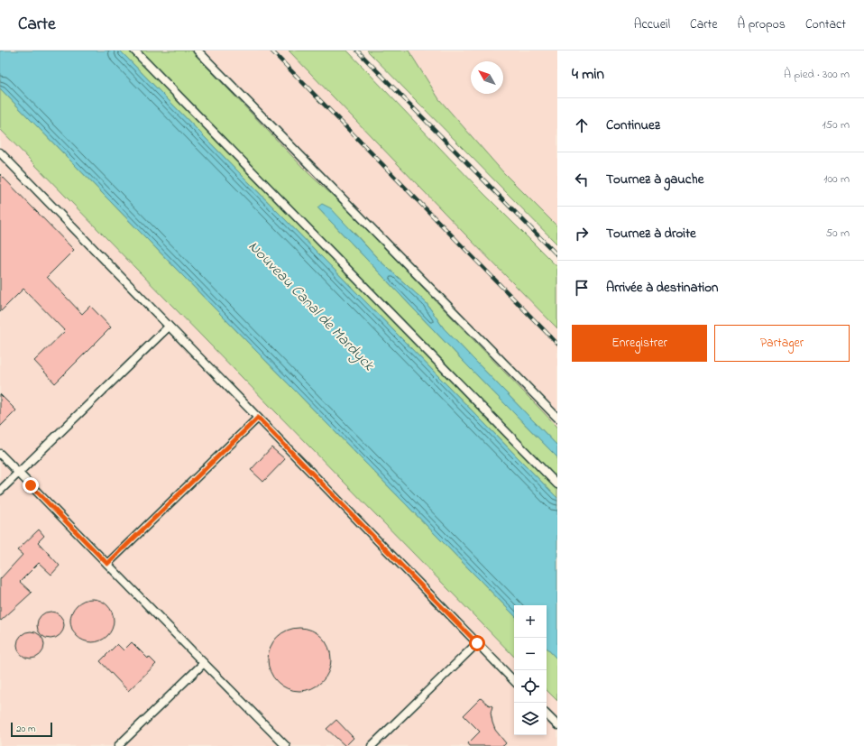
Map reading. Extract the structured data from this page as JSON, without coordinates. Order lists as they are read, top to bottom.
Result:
{
  "water": ["Nouveau Canal de Mardyck"],
  "scale_bar": "20 m",
  "north": "top left",
  "page": {
    "header": "Carte",
    "nav": [
      "Accueil",
      "Carte",
      "À propos",
      "Contact"
    ],
    "heading": ["4 min", "À pied · 300 m"],
    "list": [
      ["Continuez", "150 m"],
      ["Tournez à gauche", "100 m"],
      ["Tournez à droite", "50 m"],
      "Arrivée à destination"
    ],
    "buttons": ["Enregistrer", "Partager"],
    "map_buttons": ["+", "−"],
    "scale": "20 m"
  }
}
